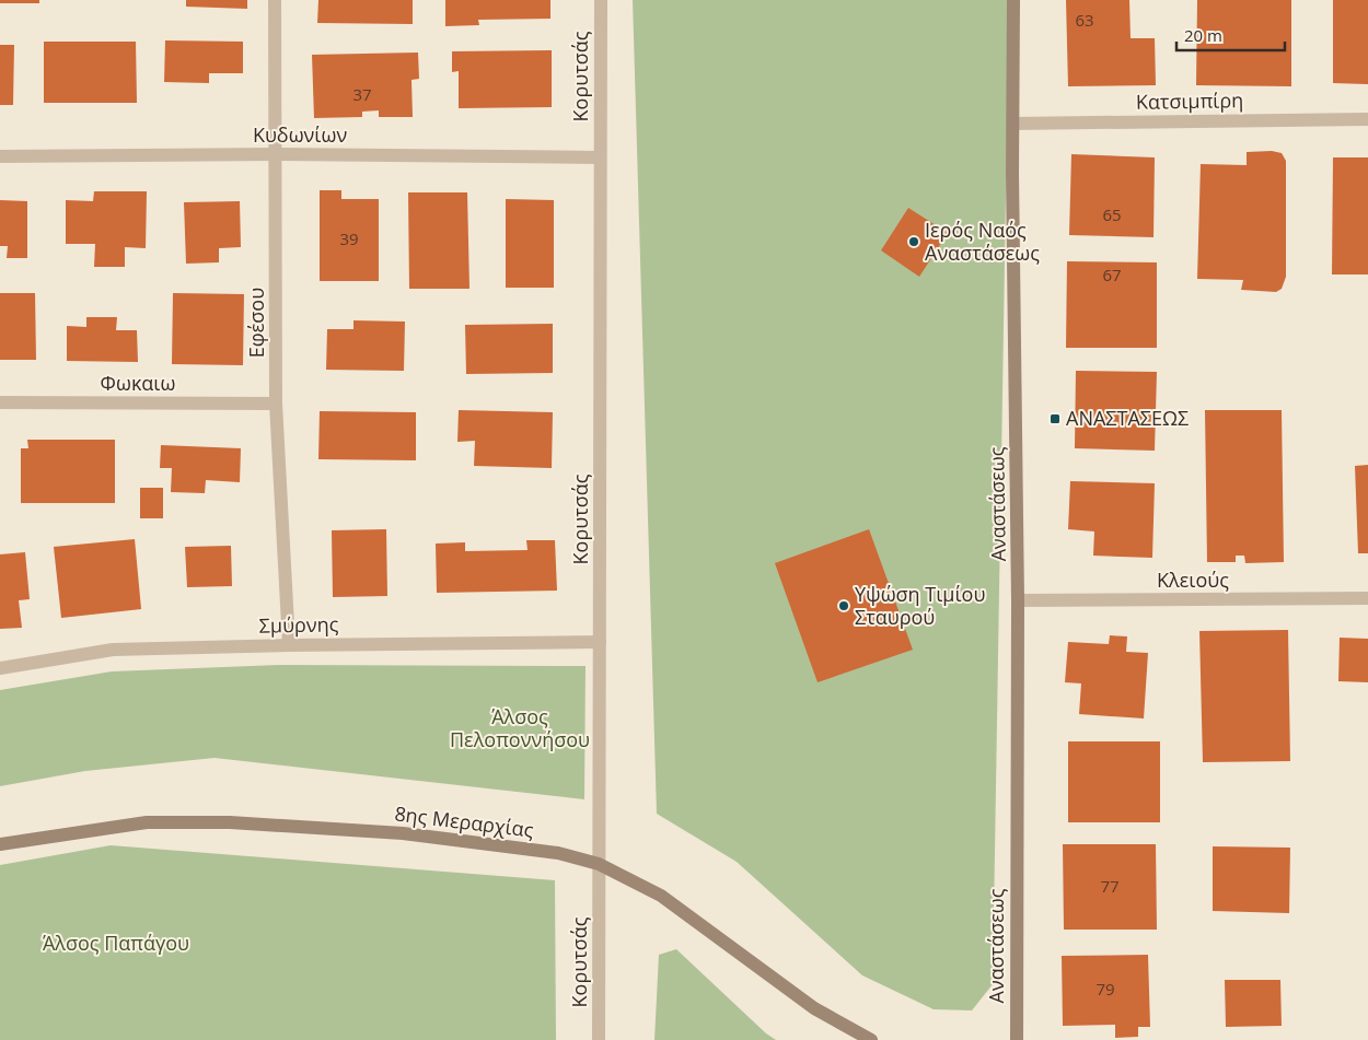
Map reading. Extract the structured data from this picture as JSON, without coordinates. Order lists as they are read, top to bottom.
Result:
{
  "streets": {
    "street": [
      "Κορυτσάς",
      "Κατσιμπίρη",
      "Κυδωνίων",
      "Εφέσου",
      "Φωκαιω",
      "Αναστάσεως",
      "Κλειούς",
      "Σμύρνης",
      "8ης Μεραρχίας"
    ]
  },
  "crossings": [
    ["Κορυτσάς", "Κυδωνίων"],
    ["Κορυτσάς", "Σμύρνης"],
    ["Κορυτσάς", "8ης Μεραρχίας"],
    ["Κατσιμπίρη", "Αναστάσεως"],
    ["Κυδωνίων", "Εφέσου"],
    ["Εφέσου", "Φωκαιω"],
    ["Εφέσου", "Σμύρνης"],
    ["Αναστάσεως", "Κλειούς"]
  ],
  "parks": ["Άλσος Πελοποννήσου", "Άλσος Παπάγου"],
  "places": {
    "other": ["Ιερός Ναός Αναστάσεως", "Υψώση Τιμίου Σταυρού"],
    "transit": ["ΑΝΑΣΤΑΣΕΩΣ"]
  },
  "house_numbers": [
    "63",
    "37",
    "65",
    "39",
    "67",
    "77",
    "79"
  ],
  "scale_bar": "20 m"
}
